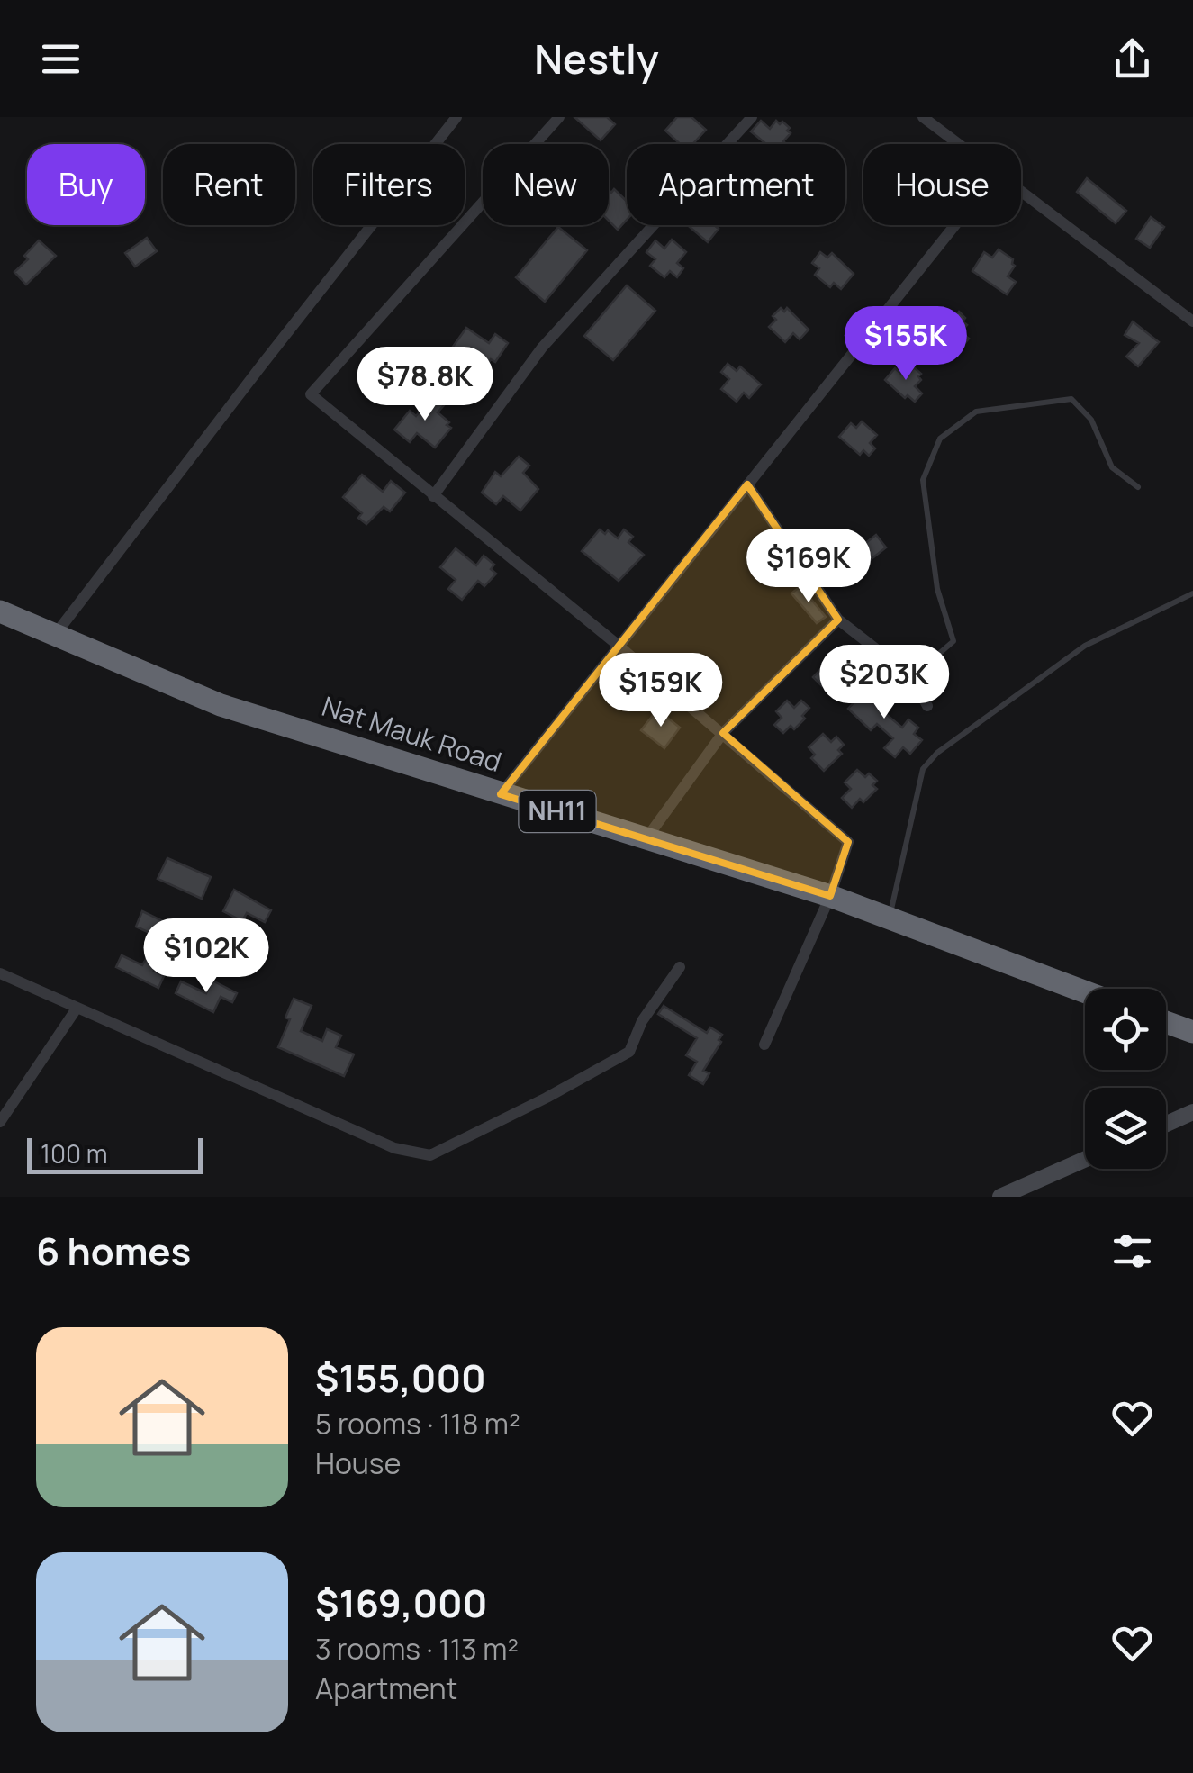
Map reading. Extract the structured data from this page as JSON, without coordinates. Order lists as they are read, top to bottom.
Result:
{
  "streets": {
    "highway": ["Nat Mauk Road", "NH11"]
  },
  "scale_bar": "100 m",
  "page": {
    "header": "Nestly",
    "chip": [
      "Buy",
      "Rent",
      "Filters",
      "New",
      "Apartment",
      "House"
    ],
    "price": [
      "$155K",
      "$78.8K",
      "$169K",
      "$203K",
      "$159K",
      "$102K"
    ],
    "scale": "100 m",
    "heading": "6 homes",
    "list": [
      {
        "name": "$155,000",
        "note": "5 rooms · 118 m² · House"
      },
      {
        "name": "$169,000",
        "note": "3 rooms · 113 m² · Apartment"
      }
    ]
  }
}
